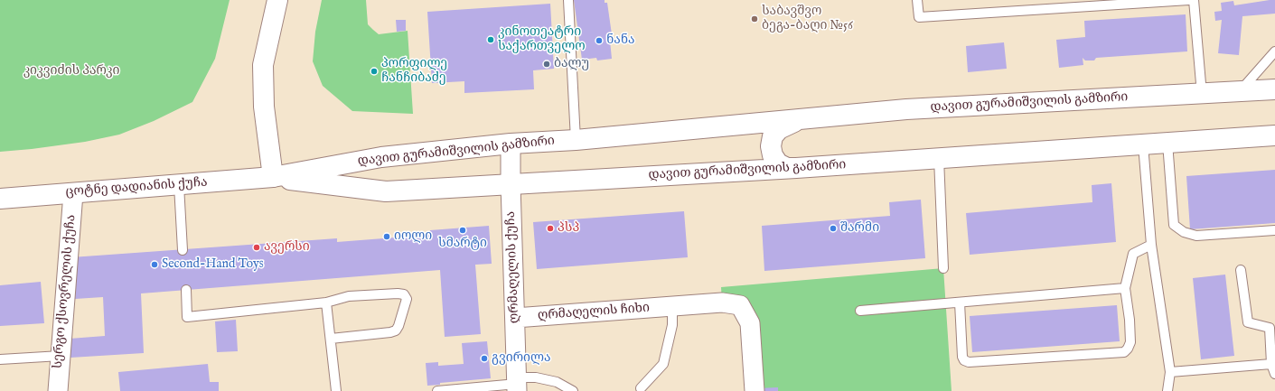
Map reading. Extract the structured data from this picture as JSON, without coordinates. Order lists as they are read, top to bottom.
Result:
{
  "streets": {
    "main road": ["დავით გურამიშვილის გამზირი", "ცოტნე დადიანის ქუჩა"],
    "street": ["ღრმაღელის ქუჩა", "სერგო ქსოვრელის ქუჩა", "ღრმაღელის ჩიხი"]
  },
  "crossings": [
    ["დავით გურამიშვილის გამზირი", "ცოტნე დადიანის ქუჩა"],
    ["დავით გურამიშვილის გამზირი", "ღრმაღელის ქუჩა"],
    ["ცოტნე დადიანის ქუჩა", "სერგო ქსოვრელის ქუჩა"],
    ["ღრმაღელის ქუჩა", "ღრმაღელის ჩიხი"]
  ],
  "parks": ["კიკვიძის პარკი"],
  "places": [
    "საბავშვო ბეგა-ბაღი №56",
    "კინოთეატრი საქართველო",
    "ნანა",
    "ბალუ",
    "პორფილე ჩანჩიბაძე",
    "პსპ",
    "შარმი",
    "სმარტი",
    "იოლი",
    "ავერსი",
    "Second-Hand Toys",
    "გვირილა"
  ]
}
